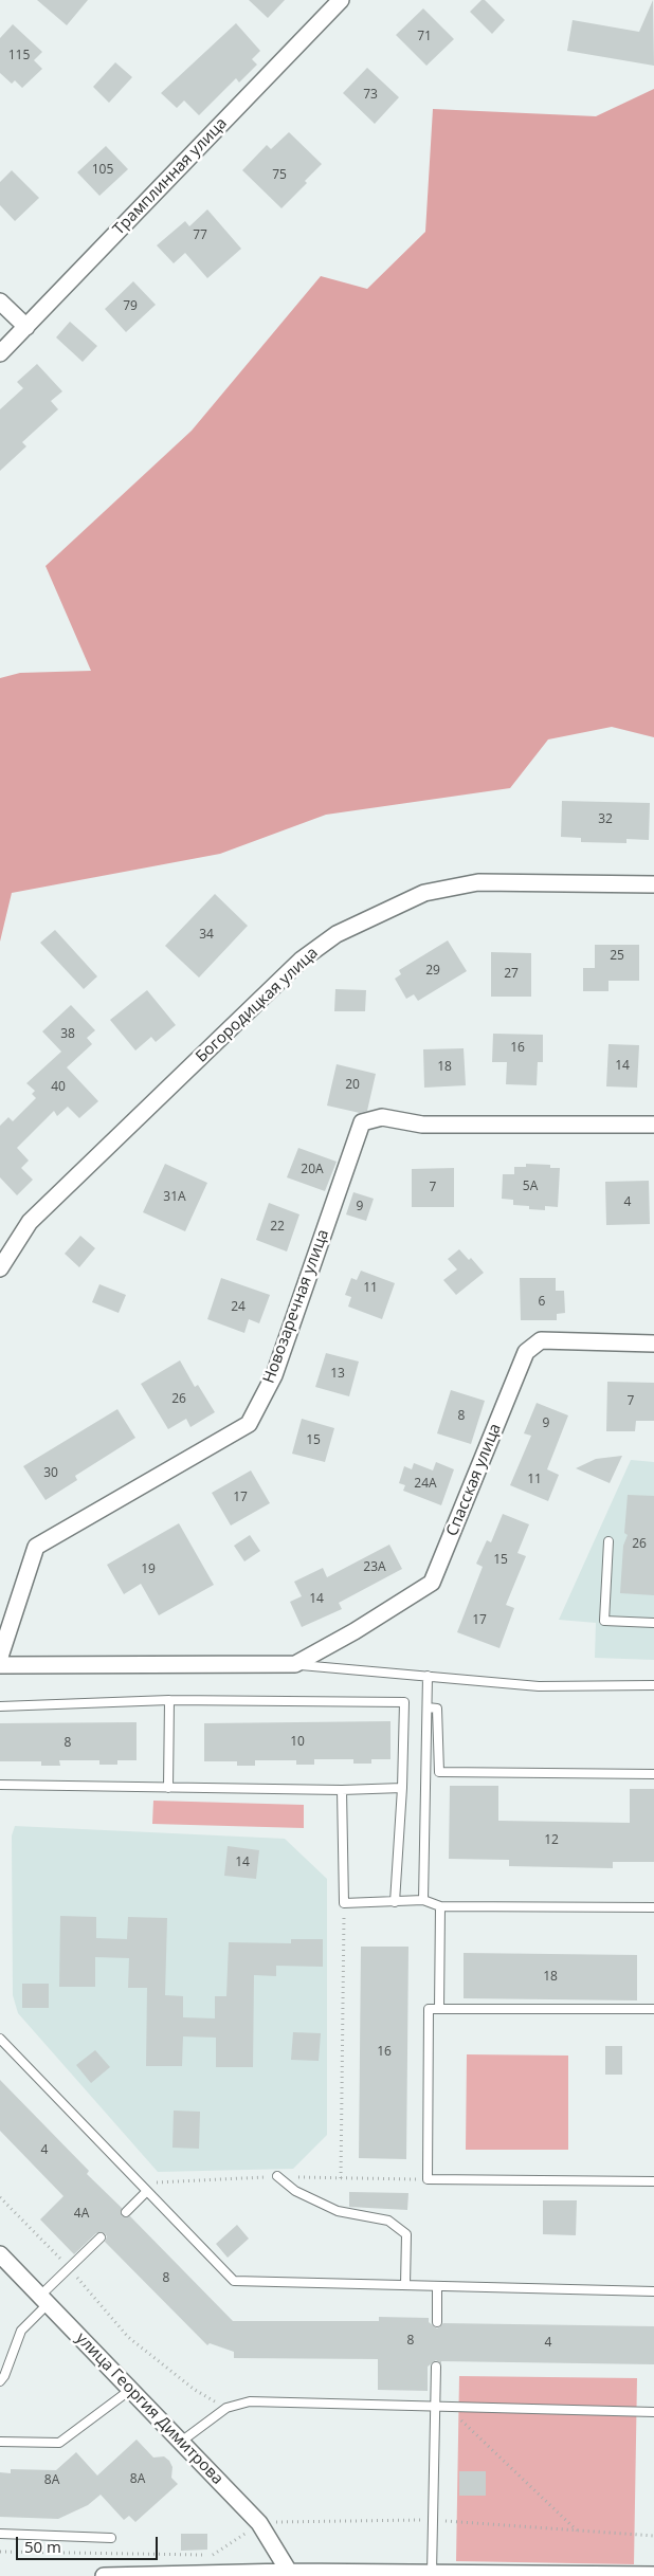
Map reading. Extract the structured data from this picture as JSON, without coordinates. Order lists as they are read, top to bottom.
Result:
{
  "streets": {
    "street": [
      "Трамплинная улица",
      "Богородицкая улица",
      "Новозаречная улица",
      "Спасская улица",
      "улица Георгия Димитрова"
    ]
  },
  "house_numbers": [
    "71",
    "115",
    "73",
    "105",
    "75",
    "77",
    "79",
    "32",
    "34",
    "25",
    "29",
    "27",
    "38",
    "16",
    "14",
    "18",
    "20",
    "40",
    "20А",
    "5А",
    "7",
    "31А",
    "4",
    "9",
    "22",
    "11",
    "6",
    "24",
    "13",
    "26",
    "7",
    "8",
    "9",
    "15",
    "30",
    "11",
    "24А",
    "17",
    "26",
    "15",
    "23А",
    "19",
    "14",
    "17",
    "10",
    "8",
    "12",
    "14",
    "18",
    "16",
    "4",
    "4А",
    "8",
    "8",
    "4",
    "8А",
    "8А"
  ],
  "scale_bar": "50 m"
}
